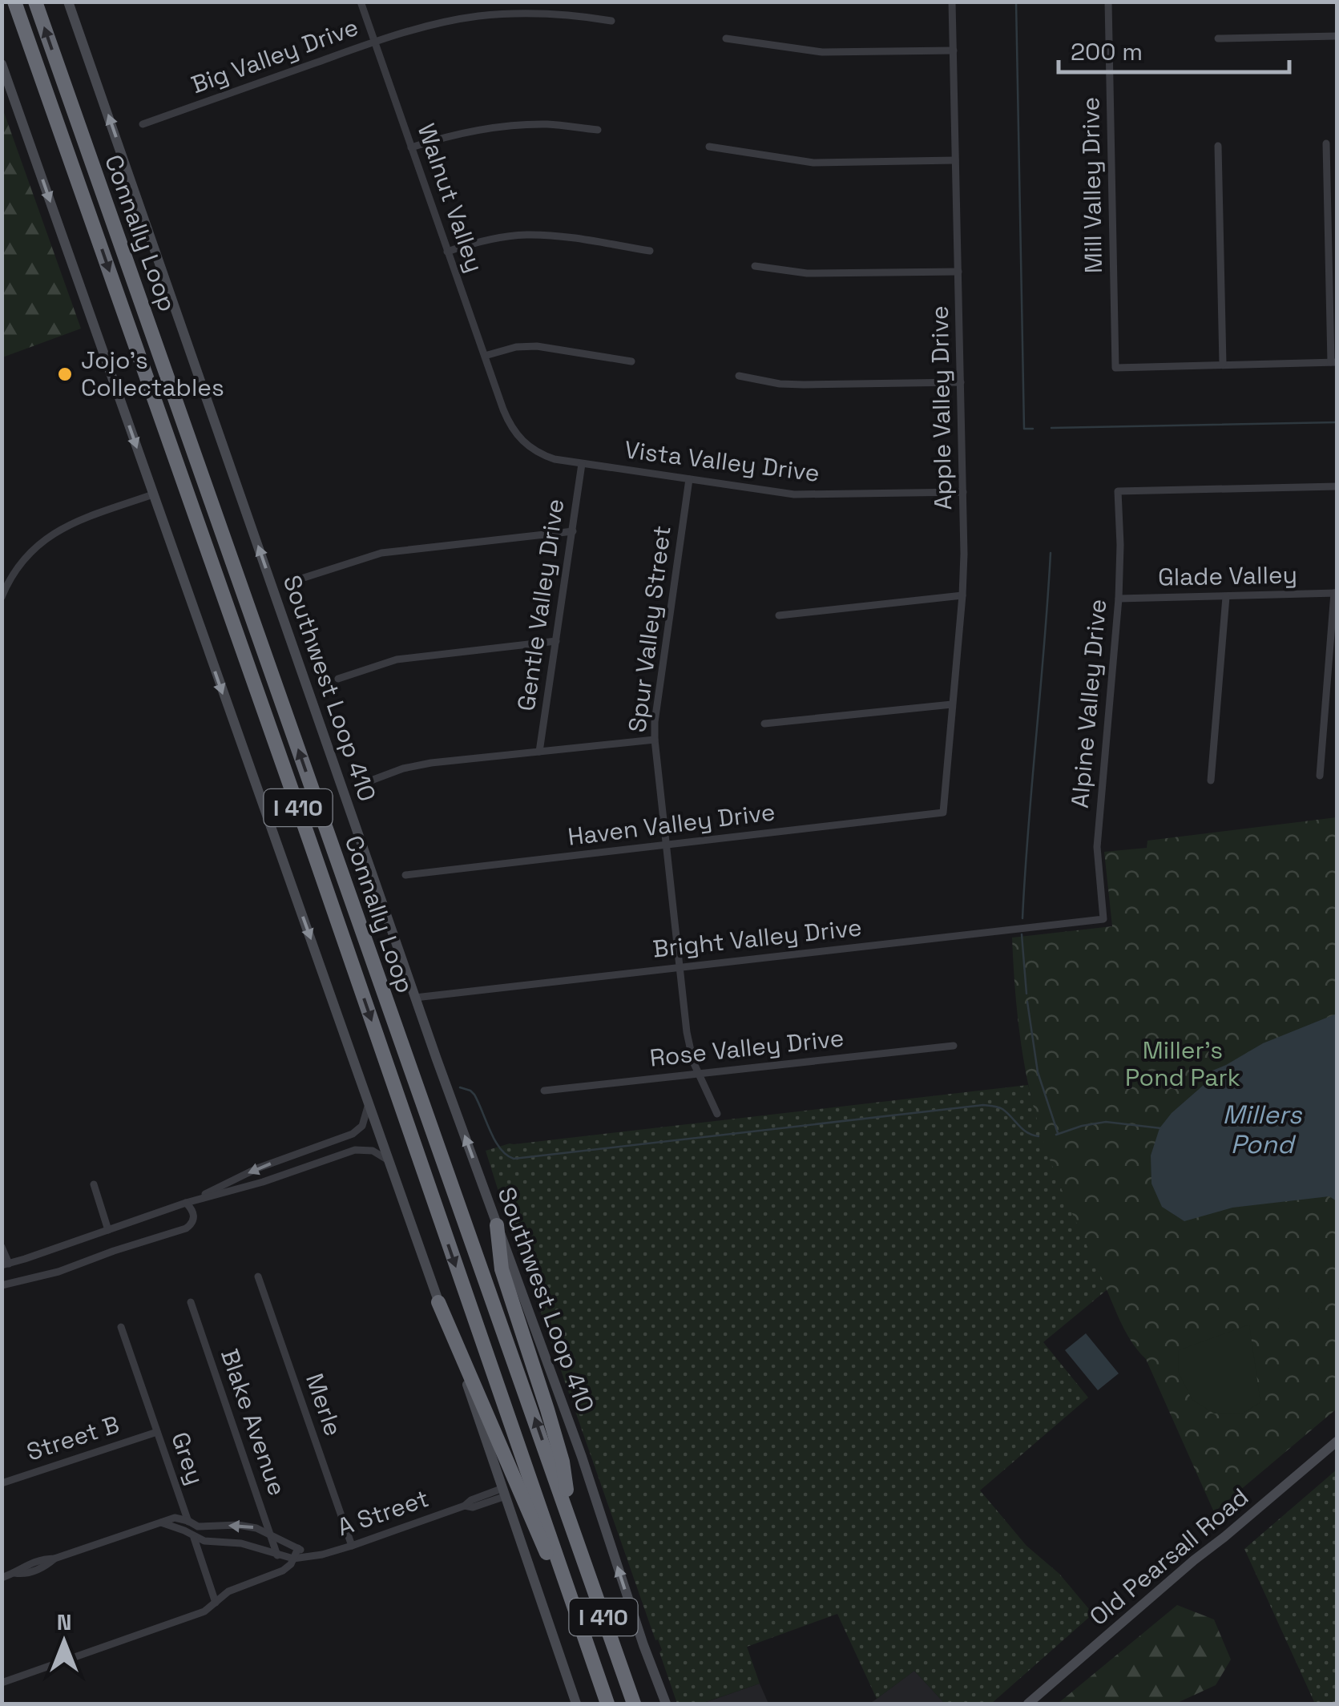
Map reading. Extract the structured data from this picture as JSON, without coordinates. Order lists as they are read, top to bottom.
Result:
{
  "streets": {
    "highway": ["Connally Loop", "I 410"],
    "main road": ["Southwest Loop 410", "Old Pearsall Road"],
    "street": [
      "Big Valley Drive",
      "Mill Valley Drive",
      "Walnut Valley",
      "Apple Valley Drive",
      "Vista Valley Drive",
      "Glade Valley",
      "Gentle Valley Drive",
      "Spur Valley Street",
      "Alpine Valley Drive",
      "Haven Valley Drive",
      "Bright Valley Drive",
      "Rose Valley Drive",
      "Merle",
      "Blake Avenue",
      "Street B",
      "Grey",
      "A Street"
    ]
  },
  "crossings": [
    ["Big Valley Drive", "Walnut Valley"],
    ["Walnut Valley", "Vista Valley Drive"],
    ["Apple Valley Drive", "Vista Valley Drive"],
    ["Apple Valley Drive", "Haven Valley Drive"],
    ["Vista Valley Drive", "Gentle Valley Drive"],
    ["Vista Valley Drive", "Spur Valley Street"],
    ["Glade Valley", "Alpine Valley Drive"],
    ["Spur Valley Street", "Haven Valley Drive"],
    ["Spur Valley Street", "Bright Valley Drive"],
    ["Spur Valley Street", "Rose Valley Drive"],
    ["Southwest Loop 410", "Bright Valley Drive"],
    ["Alpine Valley Drive", "Bright Valley Drive"],
    ["Merle", "A Street"],
    ["Blake Avenue", "A Street"],
    ["Street B", "Grey"],
    ["Grey", "A Street"]
  ],
  "water": ["Millers Pond"],
  "parks": ["Miller's Pond Park"],
  "places": ["Jojo's Collectables"],
  "scale_bar": "200 m",
  "north": "top"
}
